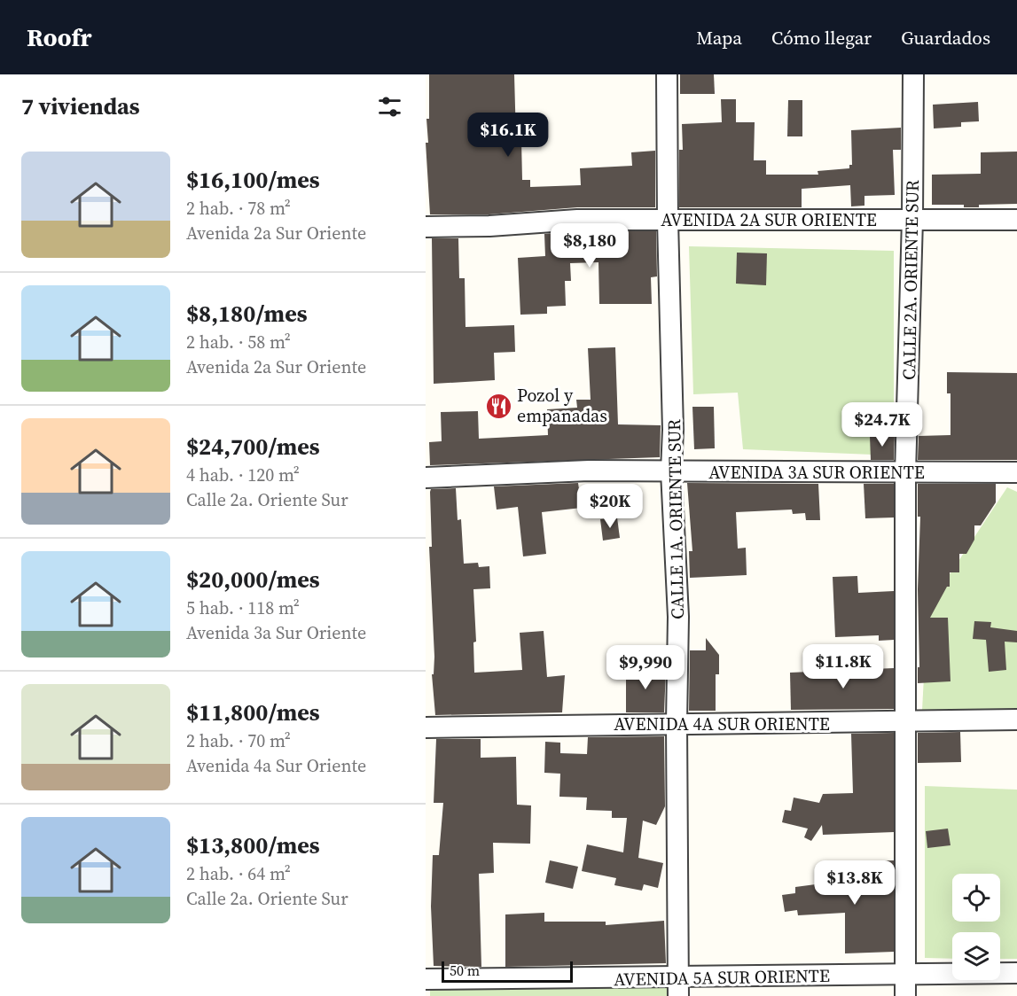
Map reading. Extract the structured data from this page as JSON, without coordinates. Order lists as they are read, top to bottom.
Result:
{
  "streets": {
    "street": [
      "AVENIDA 2A SUR ORIENTE",
      "CALLE 2A. ORIENTE SUR",
      "AVENIDA 3A SUR ORIENTE",
      "CALLE 1A. ORIENTE SUR",
      "AVENIDA 4A SUR ORIENTE",
      "AVENIDA 5A SUR ORIENTE"
    ]
  },
  "crossings": [
    ["AVENIDA 2A SUR ORIENTE", "CALLE 2A. ORIENTE SUR"],
    ["AVENIDA 2A SUR ORIENTE", "CALLE 1A. ORIENTE SUR"],
    ["CALLE 2A. ORIENTE SUR", "AVENIDA 3A SUR ORIENTE"],
    ["CALLE 2A. ORIENTE SUR", "AVENIDA 4A SUR ORIENTE"],
    ["CALLE 2A. ORIENTE SUR", "AVENIDA 5A SUR ORIENTE"],
    ["AVENIDA 3A SUR ORIENTE", "CALLE 1A. ORIENTE SUR"],
    ["CALLE 1A. ORIENTE SUR", "AVENIDA 4A SUR ORIENTE"],
    ["CALLE 1A. ORIENTE SUR", "AVENIDA 5A SUR ORIENTE"]
  ],
  "places": {
    "restaurant": ["Pozol y empanadas"]
  },
  "scale_bar": "50 m",
  "page": {
    "header": "Roofr",
    "nav": ["Mapa", "Cómo llegar", "Guardados"],
    "heading": "7 viviendas",
    "price": [
      "$16.1K",
      "$8,180",
      "$24.7K",
      "$20K",
      "$11.8K",
      "$9,990",
      "$13.8K"
    ],
    "list": [
      {
        "name": "$16,100/mes",
        "note": "2 hab. · 78 m² · Avenida 2a Sur Oriente"
      },
      {
        "name": "$8,180/mes",
        "note": "2 hab. · 58 m² · Avenida 2a Sur Oriente"
      },
      {
        "name": "$24,700/mes",
        "note": "4 hab. · 120 m² · Calle 2a. Oriente Sur"
      },
      {
        "name": "$20,000/mes",
        "note": "5 hab. · 118 m² · Avenida 3a Sur Oriente"
      },
      {
        "name": "$11,800/mes",
        "note": "2 hab. · 70 m² · Avenida 4a Sur Oriente"
      },
      {
        "name": "$13,800/mes",
        "note": "2 hab. · 64 m² · Calle 2a. Oriente Sur"
      }
    ],
    "scale": "50 m"
  }
}
